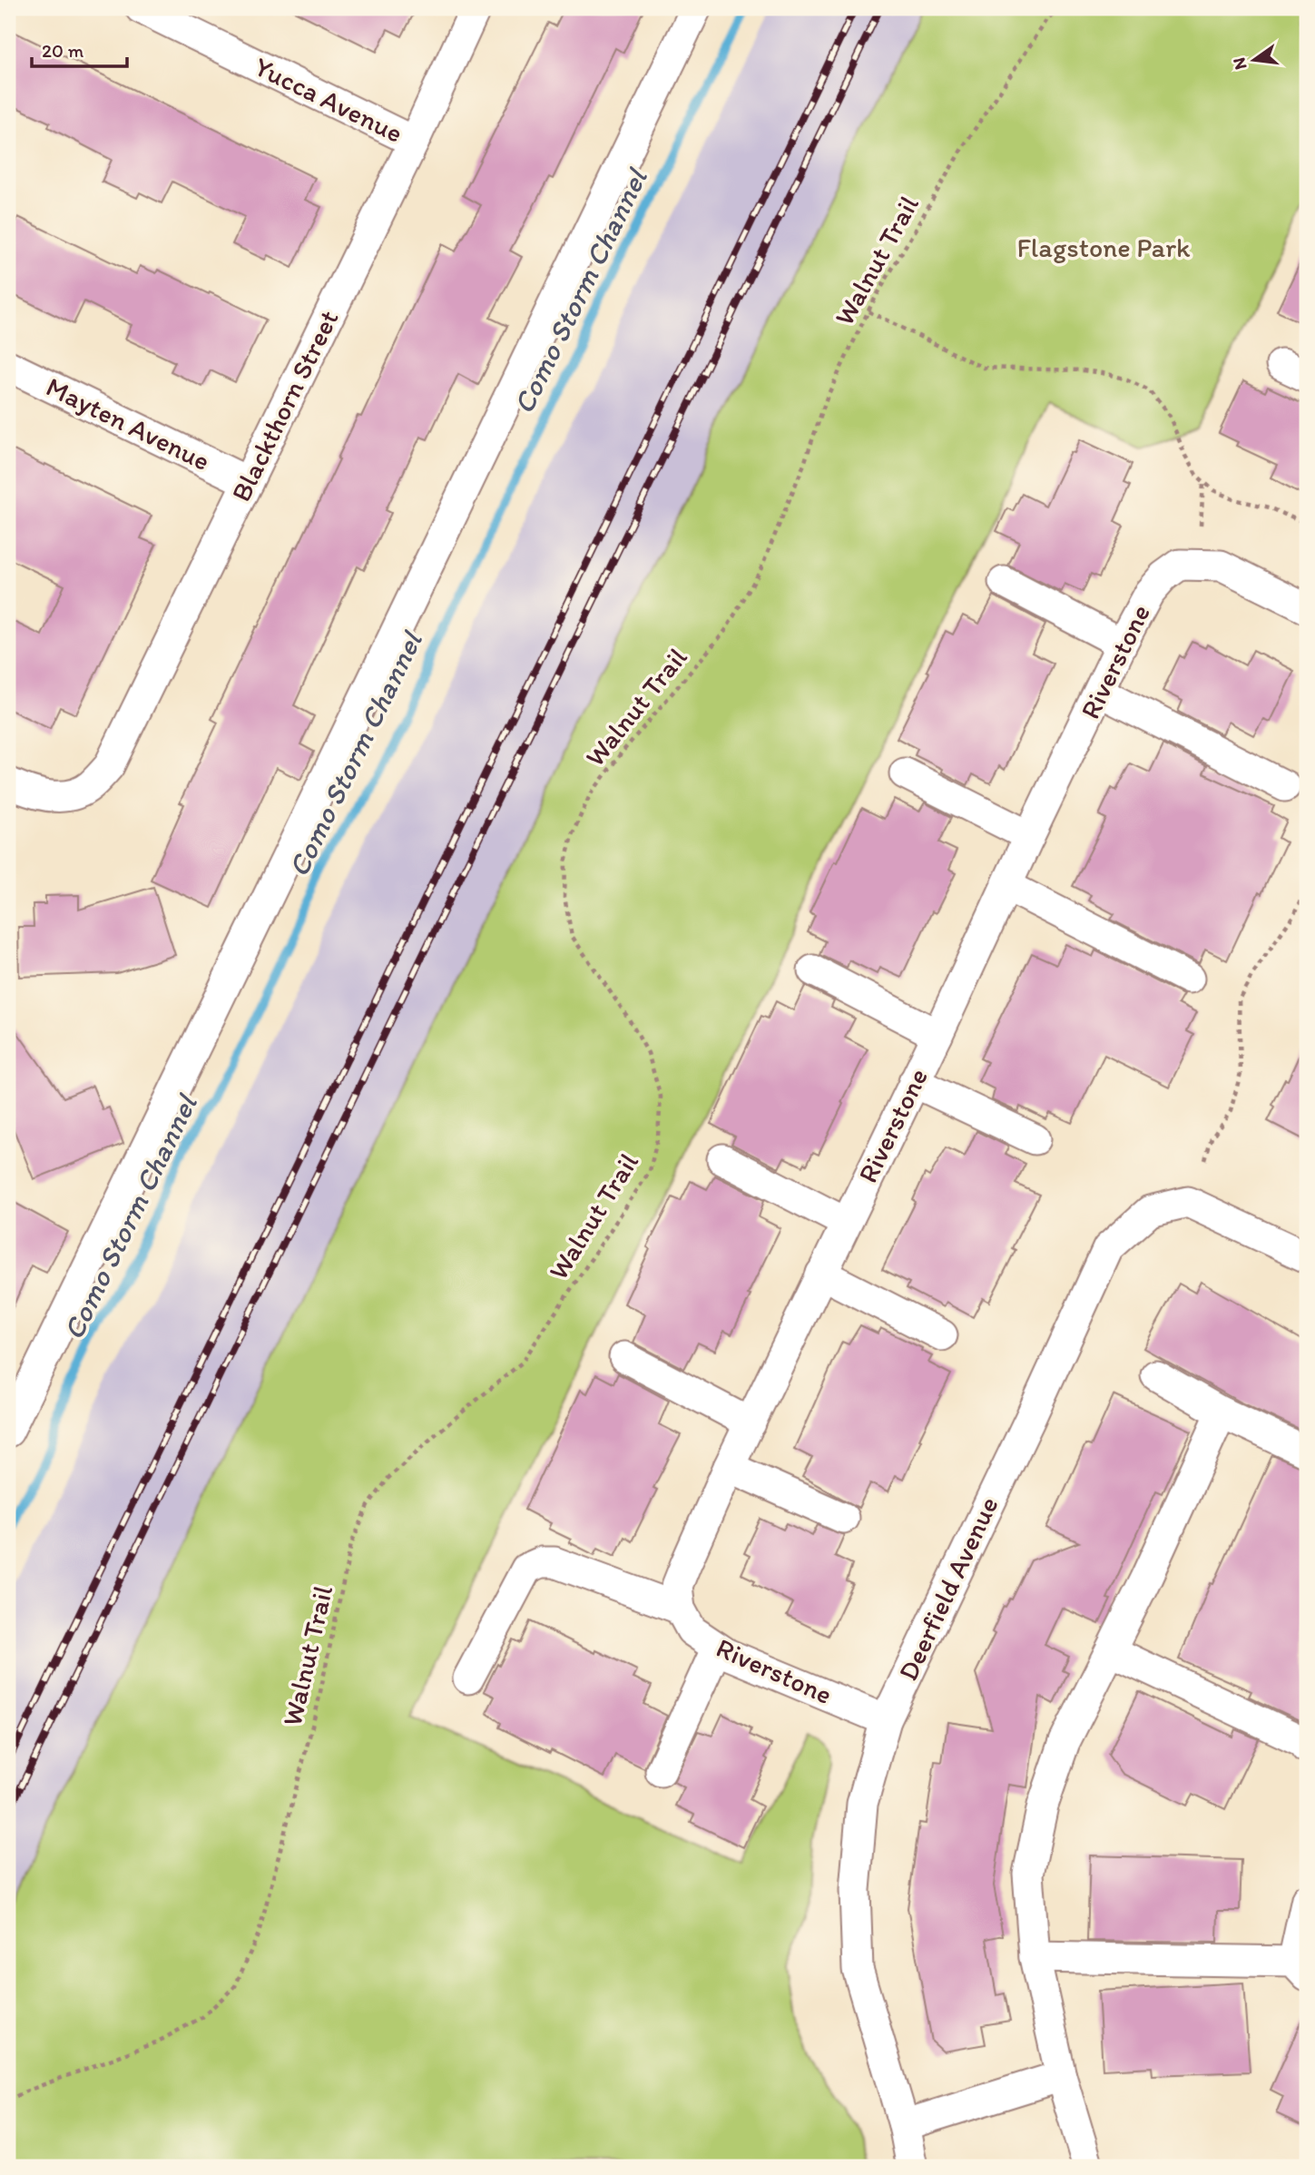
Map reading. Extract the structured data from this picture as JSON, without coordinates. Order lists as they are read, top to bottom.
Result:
{
  "streets": {
    "street": [
      "Yucca Avenue",
      "Blackthorn Street",
      "Mayten Avenue",
      "Riverstone",
      "Deerfield Avenue"
    ],
    "path": ["Walnut Trail"]
  },
  "crossings": [
    ["Yucca Avenue", "Blackthorn Street"],
    ["Blackthorn Street", "Mayten Avenue"],
    ["Riverstone", "Deerfield Avenue"]
  ],
  "water": ["Como Storm Channel"],
  "parks": ["Flagstone Park"],
  "scale_bar": "20 m",
  "north": "left"
}
